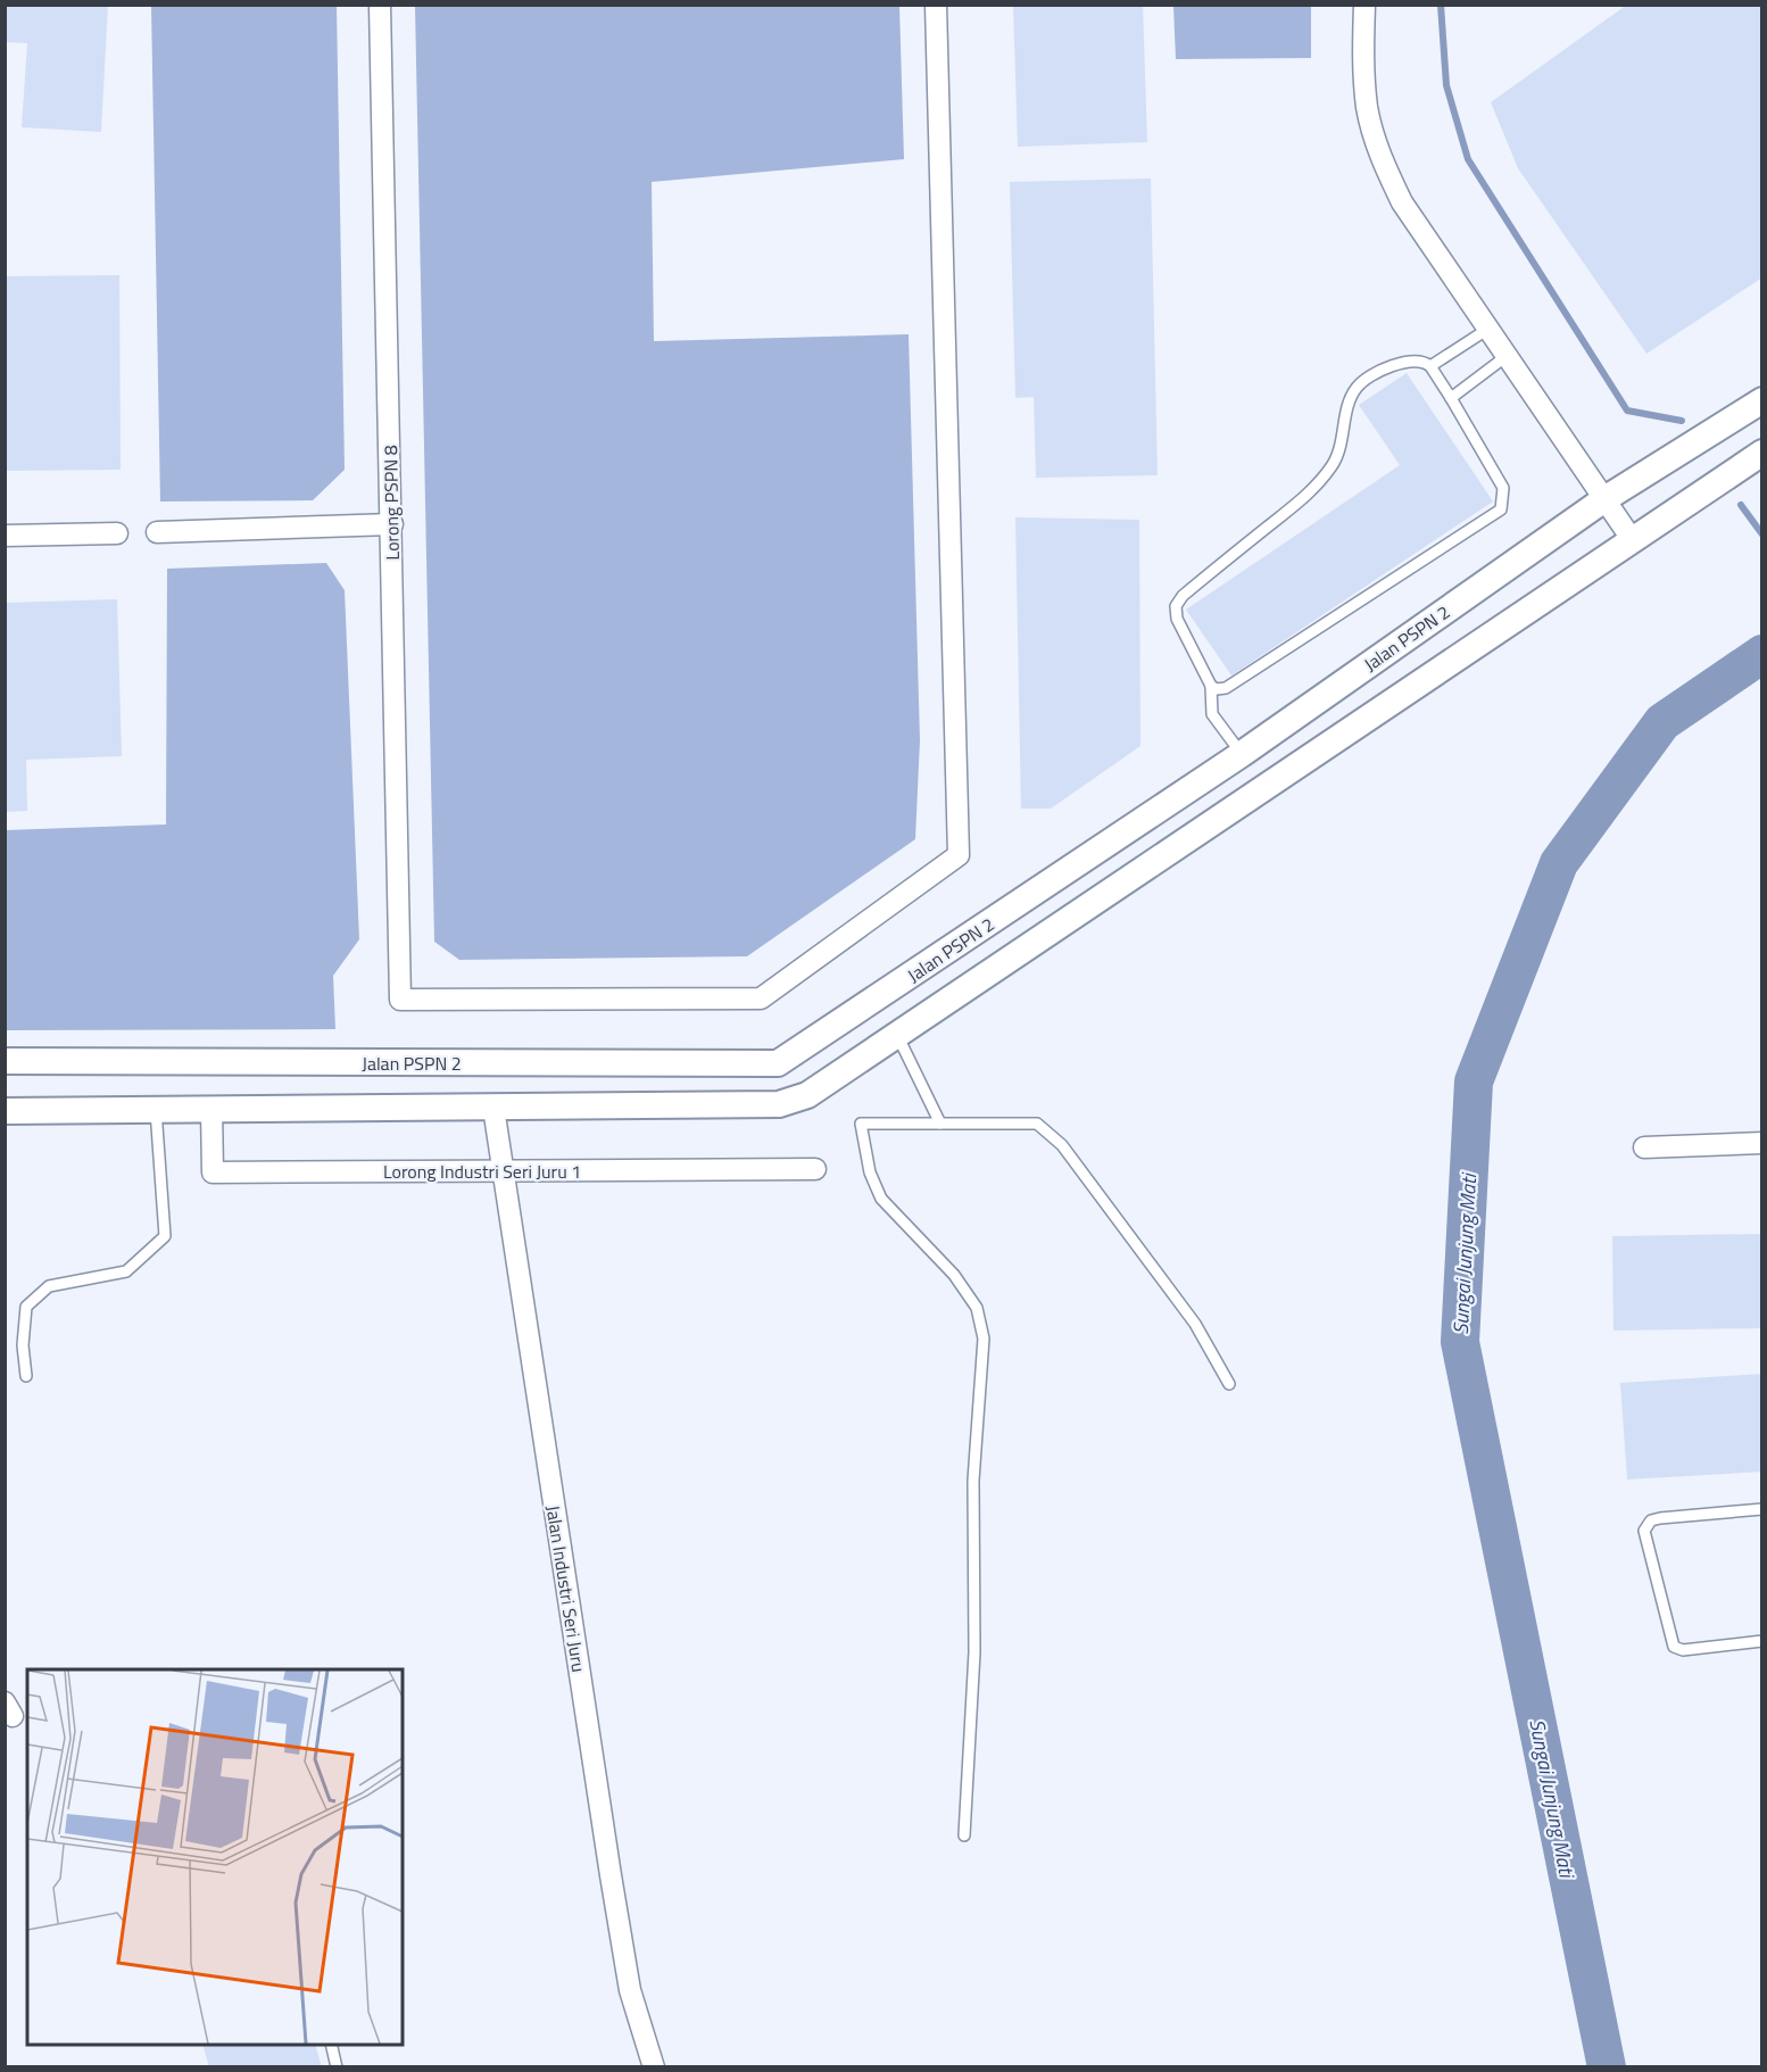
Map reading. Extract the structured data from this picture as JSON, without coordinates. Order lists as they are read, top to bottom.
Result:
{
  "streets": {
    "street": [
      "Lorong PSPN 8",
      "Jalan PSPN 2",
      "Lorong Industri Seri Juru 1",
      "Jalan Industri Seri Juru"
    ]
  },
  "crossings": [
    ["Lorong Industri Seri Juru 1", "Jalan Industri Seri Juru"]
  ],
  "water": ["Sungai Junjung Mati"]
}
